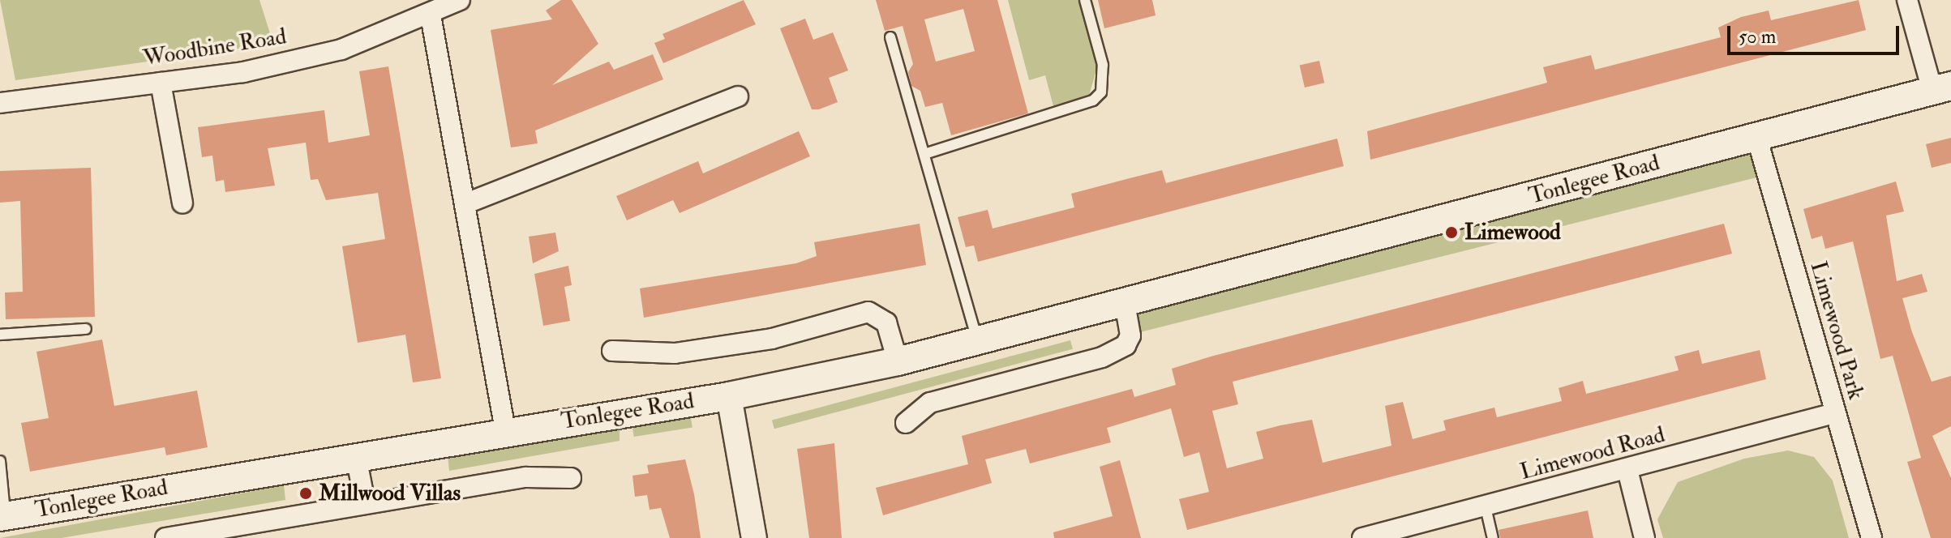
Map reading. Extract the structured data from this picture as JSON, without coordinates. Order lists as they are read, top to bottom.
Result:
{
  "streets": {
    "main road": ["Tonlegee Road"],
    "street": ["Woodbine Road", "Limewood Park", "Limewood Road"]
  },
  "crossings": [
    ["Tonlegee Road", "Limewood Park"],
    ["Limewood Park", "Limewood Road"]
  ],
  "places": ["Limewood", "Millwood Villas"],
  "scale_bar": "50 m"
}
